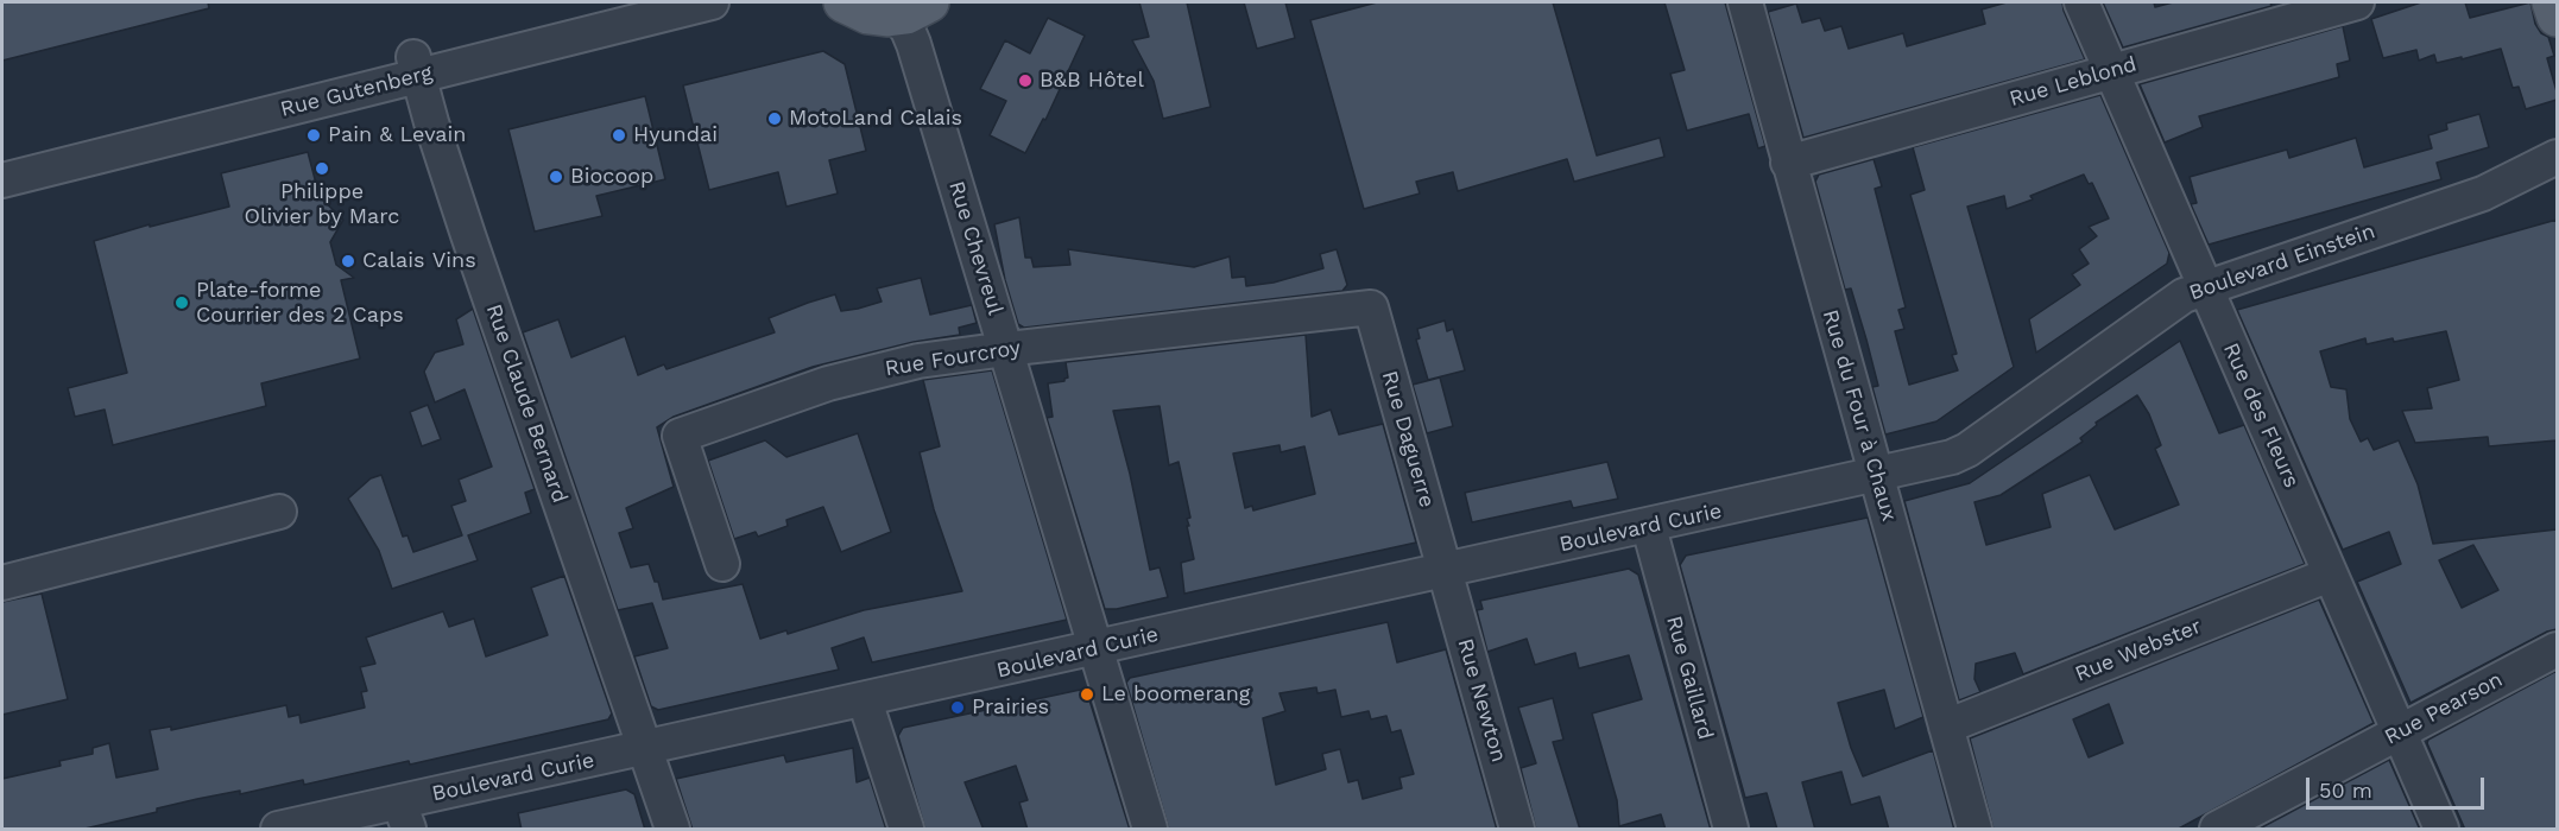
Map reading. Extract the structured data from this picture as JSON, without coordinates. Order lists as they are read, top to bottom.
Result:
{
  "streets": {
    "street": [
      "Rue Leblond",
      "Rue Gutenberg",
      "Rue Chevreul",
      "Boulevard Einstein",
      "Rue Fourcroy",
      "Rue Claude Bernard",
      "Rue du Four à Chaux",
      "Rue des Fleurs",
      "Rue Daguerre",
      "Boulevard Curie",
      "Rue Webster",
      "Rue Gaillard",
      "Rue Newton",
      "Rue Pearson"
    ]
  },
  "crossings": [
    ["Rue Leblond", "Rue du Four à Chaux"],
    ["Rue Leblond", "Rue des Fleurs"],
    ["Rue Gutenberg", "Rue Claude Bernard"],
    ["Rue Chevreul", "Rue Fourcroy"],
    ["Rue Chevreul", "Boulevard Curie"],
    ["Boulevard Einstein", "Rue du Four à Chaux"],
    ["Boulevard Einstein", "Rue des Fleurs"],
    ["Boulevard Einstein", "Boulevard Curie"],
    ["Rue Fourcroy", "Rue Daguerre"],
    ["Rue Claude Bernard", "Boulevard Curie"],
    ["Rue du Four à Chaux", "Boulevard Curie"],
    ["Rue du Four à Chaux", "Rue Webster"],
    ["Rue des Fleurs", "Rue Webster"],
    ["Rue des Fleurs", "Rue Pearson"],
    ["Rue Daguerre", "Boulevard Curie"],
    ["Rue Daguerre", "Rue Newton"],
    ["Boulevard Curie", "Rue Gaillard"],
    ["Boulevard Curie", "Rue Newton"]
  ],
  "places": [
    "B&B Hôtel",
    "MotoLand Calais",
    "Pain & Levain",
    "Hyundai",
    "Philippe Olivier by Marc",
    "Biocoop",
    "Calais Vins",
    "Plate-forme Courrier des 2 Caps",
    "Le boomerang",
    "Prairies"
  ],
  "scale_bar": "50 m"
}
